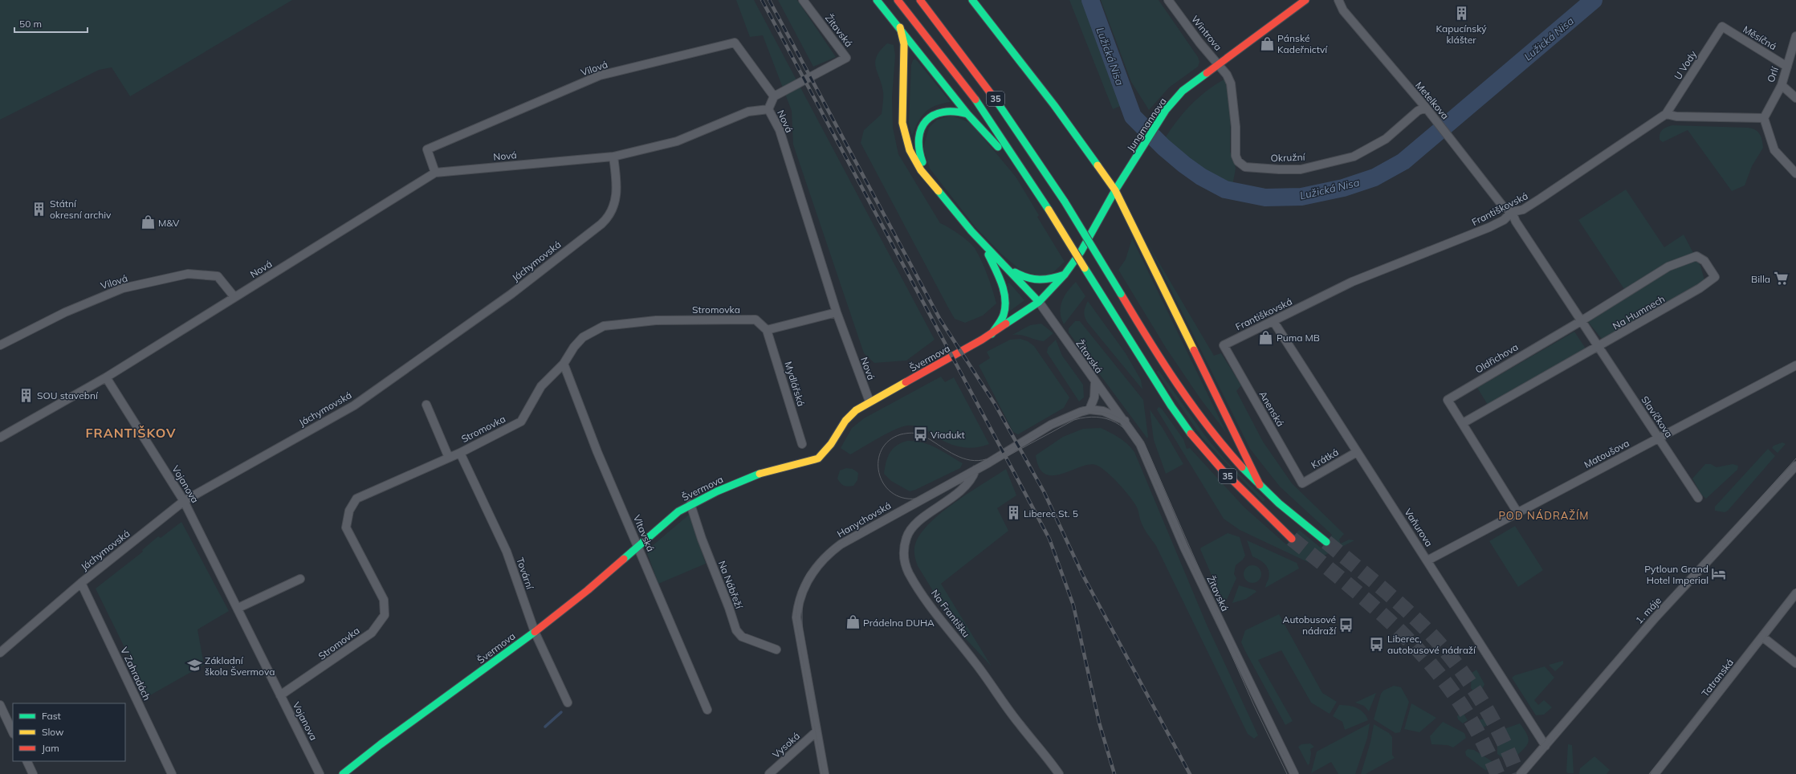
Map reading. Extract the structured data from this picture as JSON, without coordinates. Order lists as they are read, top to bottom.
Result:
{
  "streets": {
    "main road": ["35", "Jungmannova", "Švermova"],
    "street": [
      "Žitavská",
      "Wintrova",
      "Měsíčná",
      "U Vody",
      "Vilová",
      "Orlí",
      "Metelkova",
      "Nová",
      "Okružní",
      "Františkovská",
      "Jáchymovská",
      "Stromovka",
      "Na Humnech",
      "Oldřichova",
      "Mydlářská",
      "Anenská",
      "Slavíčkova",
      "Matoušova",
      "Krátká",
      "Vojanova",
      "Hanychovská",
      "Vaňurova",
      "Vltavská",
      "Tovární",
      "Na Nábřeží",
      "1. máje",
      "Na Františku",
      "V Zahradách",
      "Tatranská",
      "Vysoká"
    ]
  },
  "crossings": [
    ["Žitavská", "Vilová"],
    ["Žitavská", "Švermova"],
    ["Wintrova", "Jungmannova"],
    ["Wintrova", "Okružní"],
    ["Měsíčná", "U Vody"],
    ["Měsíčná", "Orlí"],
    ["U Vody", "Františkovská"],
    ["Vilová", "Nová"],
    ["Metelkova", "Okružní"],
    ["Metelkova", "Františkovská"],
    ["Nová", "Jáchymovská"],
    ["Nová", "Švermova"],
    ["Nová", "Vojanova"],
    ["Jungmannova", "Okružní"],
    ["Jungmannova", "Švermova"],
    ["Františkovská", "Anenská"],
    ["Františkovská", "Vaňurova"],
    ["Jáchymovská", "Vojanova"],
    ["Jáchymovská", "V Zahradách"],
    ["Stromovka", "Mydlářská"],
    ["Stromovka", "Vojanova"],
    ["Stromovka", "Vltavská"],
    ["Stromovka", "Tovární"],
    ["Na Humnech", "Oldřichova"],
    ["Na Humnech", "Slavíčkova"],
    ["Švermova", "Vltavská"],
    ["Švermova", "Tovární"],
    ["Švermova", "Na Nábřeží"],
    ["Oldřichova", "Matoušova"],
    ["Anenská", "Krátká"],
    ["Slavíčkova", "Matoušova"],
    ["Matoušova", "Vaňurova"],
    ["Krátká", "Vaňurova"],
    ["Hanychovská", "Na Františku"],
    ["Hanychovská", "Vysoká"],
    ["Vaňurova", "1. máje"]
  ],
  "districts": ["FRANTIŠKOV", "POD NÁDRAŽÍM"],
  "water": ["Lužická Nisa"],
  "places": {
    "building": [
      "Kapucínský klášter",
      "Státní okresní archiv",
      "SOU stavební",
      "Liberec St. 5"
    ],
    "shop": [
      "Pánské Kadeřnictví",
      "M&V",
      "Puma MB",
      "Prádelna DUHA"
    ],
    "supermarket": ["Billa"],
    "bus stop": ["Viadukt", "Autobusové nádraží", "Liberec, autobusové nádraží"],
    "hotel": ["Pytloun Grand Hotel Imperial"],
    "school or university": ["Základní škola Švermova"]
  },
  "legend": ["Fast", "Slow", "Jam"],
  "scale_bar": "50 m"
}
